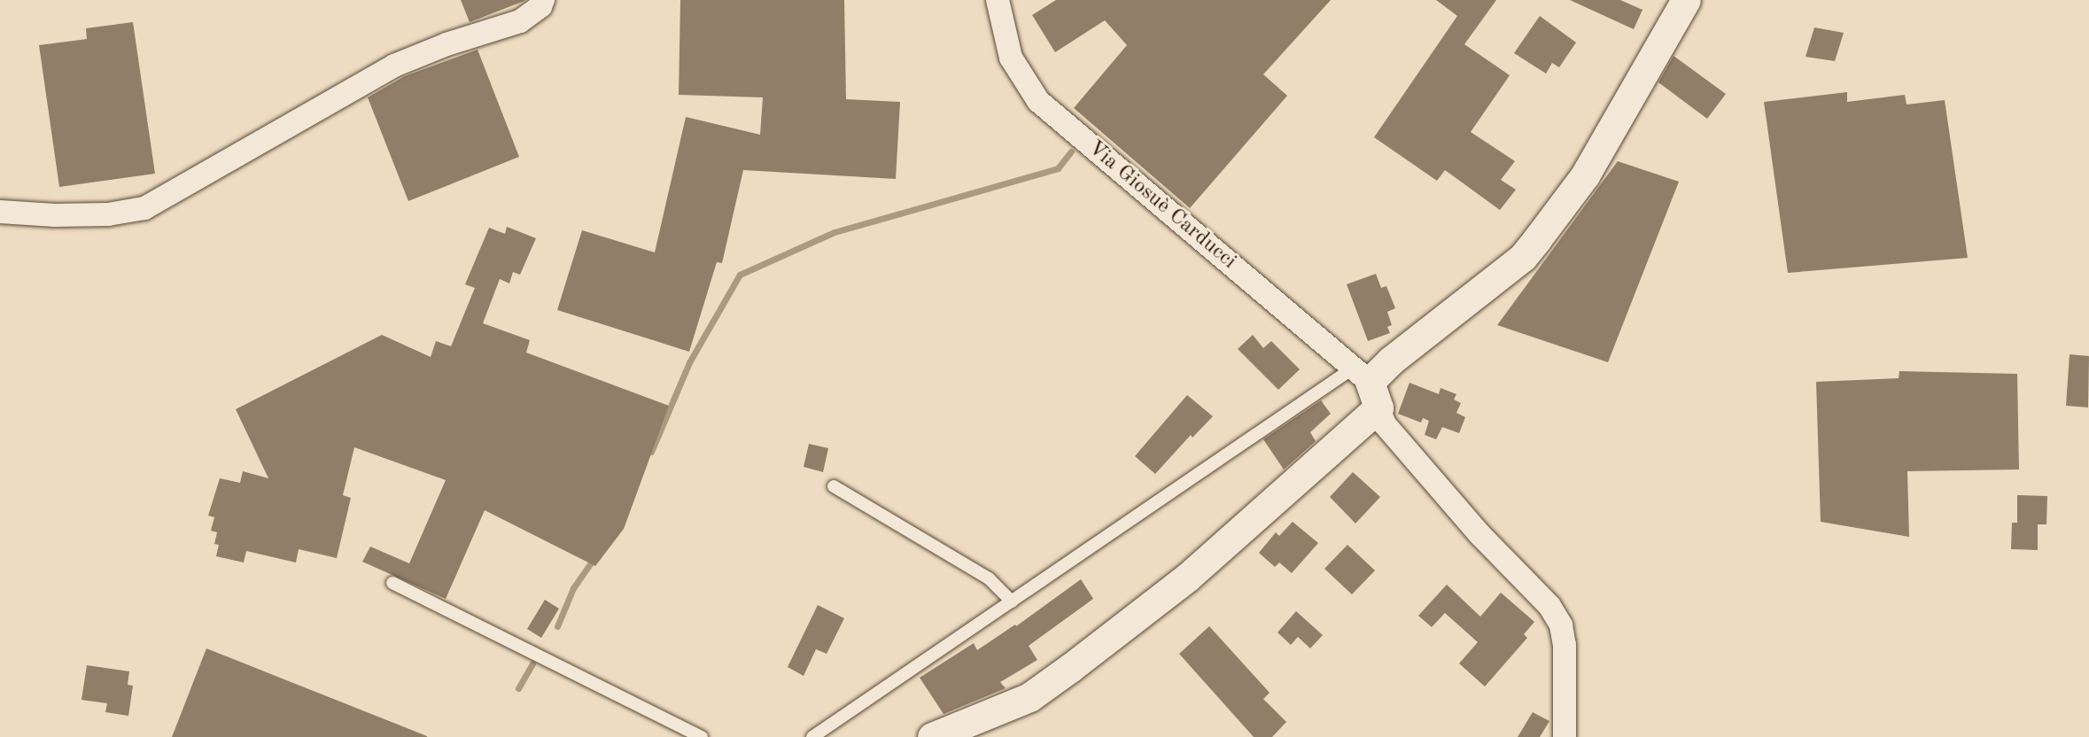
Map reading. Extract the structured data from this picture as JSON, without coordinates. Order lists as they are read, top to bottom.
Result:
{
  "streets": {
    "street": ["Via Giosuè Carducci"]
  }
}
